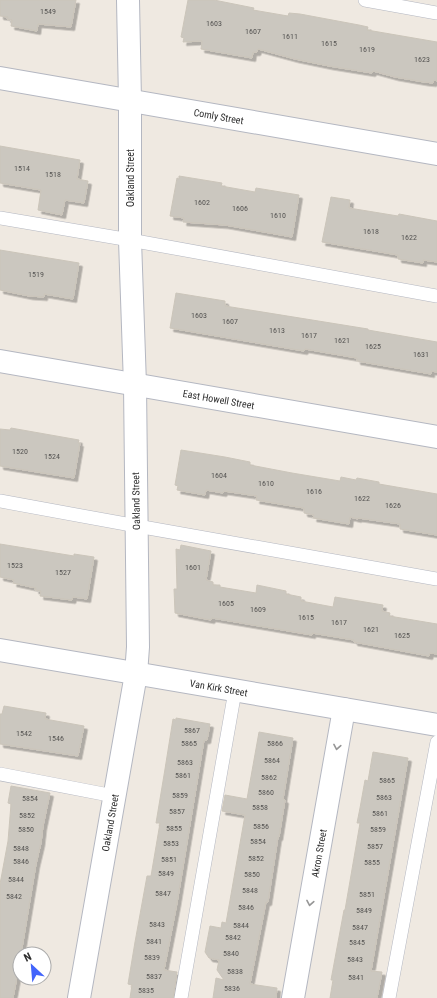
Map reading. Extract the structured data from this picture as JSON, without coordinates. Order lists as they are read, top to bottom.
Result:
{
  "streets": {
    "street": [
      "Comly Street",
      "Oakland Street",
      "East Howell Street",
      "Van Kirk Street",
      "Akron Street"
    ]
  },
  "crossings": [
    ["Comly Street", "Oakland Street"],
    ["Oakland Street", "East Howell Street"],
    ["Oakland Street", "Van Kirk Street"],
    ["Van Kirk Street", "Akron Street"]
  ],
  "one_way": ["Akron Street"],
  "house_numbers": [
    "1549",
    "1603",
    "1607",
    "1611",
    "1615",
    "1619",
    "1623",
    "1514",
    "1518",
    "1602",
    "1606",
    "1610",
    "1618",
    "1622",
    "1519",
    "1603",
    "1607",
    "1613",
    "1617",
    "1621",
    "1625",
    "1631",
    "1520",
    "1524",
    "1604",
    "1610",
    "1616",
    "1622",
    "1626",
    "1523",
    "1601",
    "1527",
    "1605",
    "1609",
    "1615",
    "1617",
    "1621",
    "1625",
    "5867",
    "1542",
    "1546",
    "5865",
    "5866",
    "5864",
    "5863",
    "5861",
    "5862",
    "5865",
    "5860",
    "5859",
    "5863",
    "5854",
    "5858",
    "5857",
    "5861",
    "5852",
    "5856",
    "5855",
    "5850",
    "5859",
    "5854",
    "5853",
    "5857",
    "5848",
    "5852",
    "5851",
    "5846",
    "5855",
    "5849",
    "5850",
    "5844",
    "5848",
    "5847",
    "5851",
    "5842",
    "5846",
    "5849",
    "5843",
    "5844",
    "5847",
    "5842",
    "5841",
    "5845",
    "5840",
    "5839",
    "5843",
    "5838",
    "5837",
    "5841",
    "5836",
    "5835"
  ],
  "north": "top left"
}
